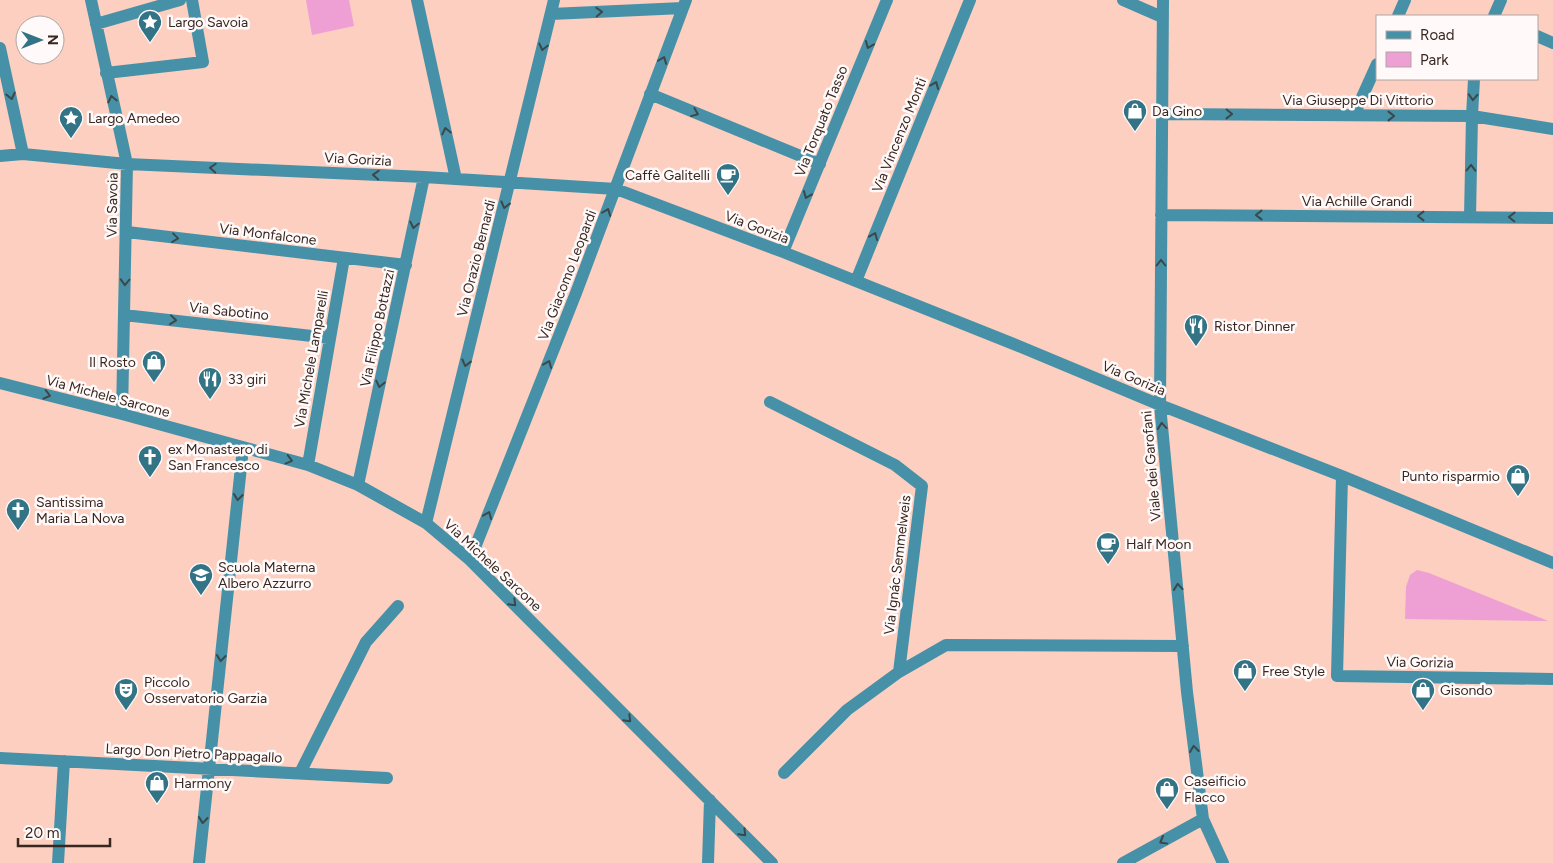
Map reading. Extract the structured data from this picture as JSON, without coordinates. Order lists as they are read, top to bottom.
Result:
{
  "streets": {
    "street": [
      "Via Giuseppe Di Vittorio",
      "Via Torquato Tasso",
      "Via Vincenzo Monti",
      "Via Gorizia",
      "Via Achille Grandi",
      "Via Savoia",
      "Via Monfalcone",
      "Via Orazio Bernardi",
      "Via Giacomo Leopardi",
      "Via Sabotino",
      "Via Filippo Bottazzi",
      "Via Michele Lamparelli",
      "Via Michele Sarcone",
      "Viale dei Garofani",
      "Via Ignác Semmelweis",
      "Largo Don Pietro Pappagallo"
    ]
  },
  "crossings": [
    ["Via Giuseppe Di Vittorio", "Viale dei Garofani"],
    ["Via Torquato Tasso", "Via Gorizia"],
    ["Via Vincenzo Monti", "Via Gorizia"],
    ["Via Gorizia", "Via Savoia"],
    ["Via Gorizia", "Via Orazio Bernardi"],
    ["Via Gorizia", "Via Giacomo Leopardi"],
    ["Via Gorizia", "Via Filippo Bottazzi"],
    ["Via Gorizia", "Viale dei Garofani"],
    ["Via Achille Grandi", "Viale dei Garofani"],
    ["Via Savoia", "Via Monfalcone"],
    ["Via Savoia", "Via Sabotino"],
    ["Via Savoia", "Via Michele Sarcone"],
    ["Via Monfalcone", "Via Filippo Bottazzi"],
    ["Via Monfalcone", "Via Michele Lamparelli"],
    ["Via Orazio Bernardi", "Via Michele Sarcone"],
    ["Via Giacomo Leopardi", "Via Michele Sarcone"],
    ["Via Sabotino", "Via Michele Lamparelli"],
    ["Via Filippo Bottazzi", "Via Michele Sarcone"],
    ["Via Michele Lamparelli", "Via Michele Sarcone"]
  ],
  "one_way": [
    "Via Giuseppe Di Vittorio",
    "Via Torquato Tasso",
    "Via Vincenzo Monti",
    "Via Achille Grandi",
    "Via Monfalcone",
    "Via Orazio Bernardi",
    "Via Giacomo Leopardi",
    "Via Sabotino",
    "Via Filippo Bottazzi",
    "Via Michele Sarcone",
    "Viale dei Garofani"
  ],
  "places": {
    "place": ["Largo Savoia", "Largo Amedeo"],
    "shop": [
      "Da Gino",
      "Il Rosto",
      "Punto risparmio",
      "Free Style",
      "Gisondo",
      "Harmony",
      "Caseificio Flacco"
    ],
    "cafe": ["Caffè Galitelli", "Half Moon"],
    "restaurant": ["Ristor Dinner", "33 giri"],
    "church": ["ex Monastero di San Francesco", "Santissima Maria La Nova"],
    "school or university": ["Scuola Materna Albero Azzurro"],
    "theatre": ["Piccolo Osservatorio Garzia"]
  },
  "legend": ["Road", "Park"],
  "scale_bar": "20 m",
  "north": "right"
}
